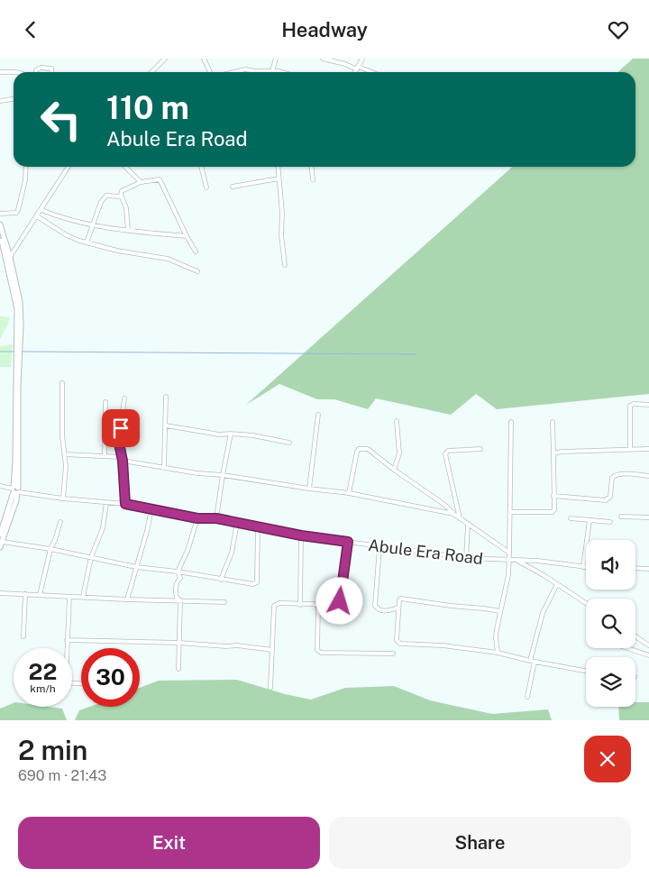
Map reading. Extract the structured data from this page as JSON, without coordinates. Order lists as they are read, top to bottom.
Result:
{
  "streets": {
    "street": ["Abule Era Road"]
  },
  "page": {
    "header": "Headway",
    "turn": ["110 m", "Abule Era Road"],
    "speed": "22 km/h",
    "limit": "30",
    "heading": ["2 min", "690 m · 21:43"],
    "buttons": ["Exit", "Share"]
  }
}
